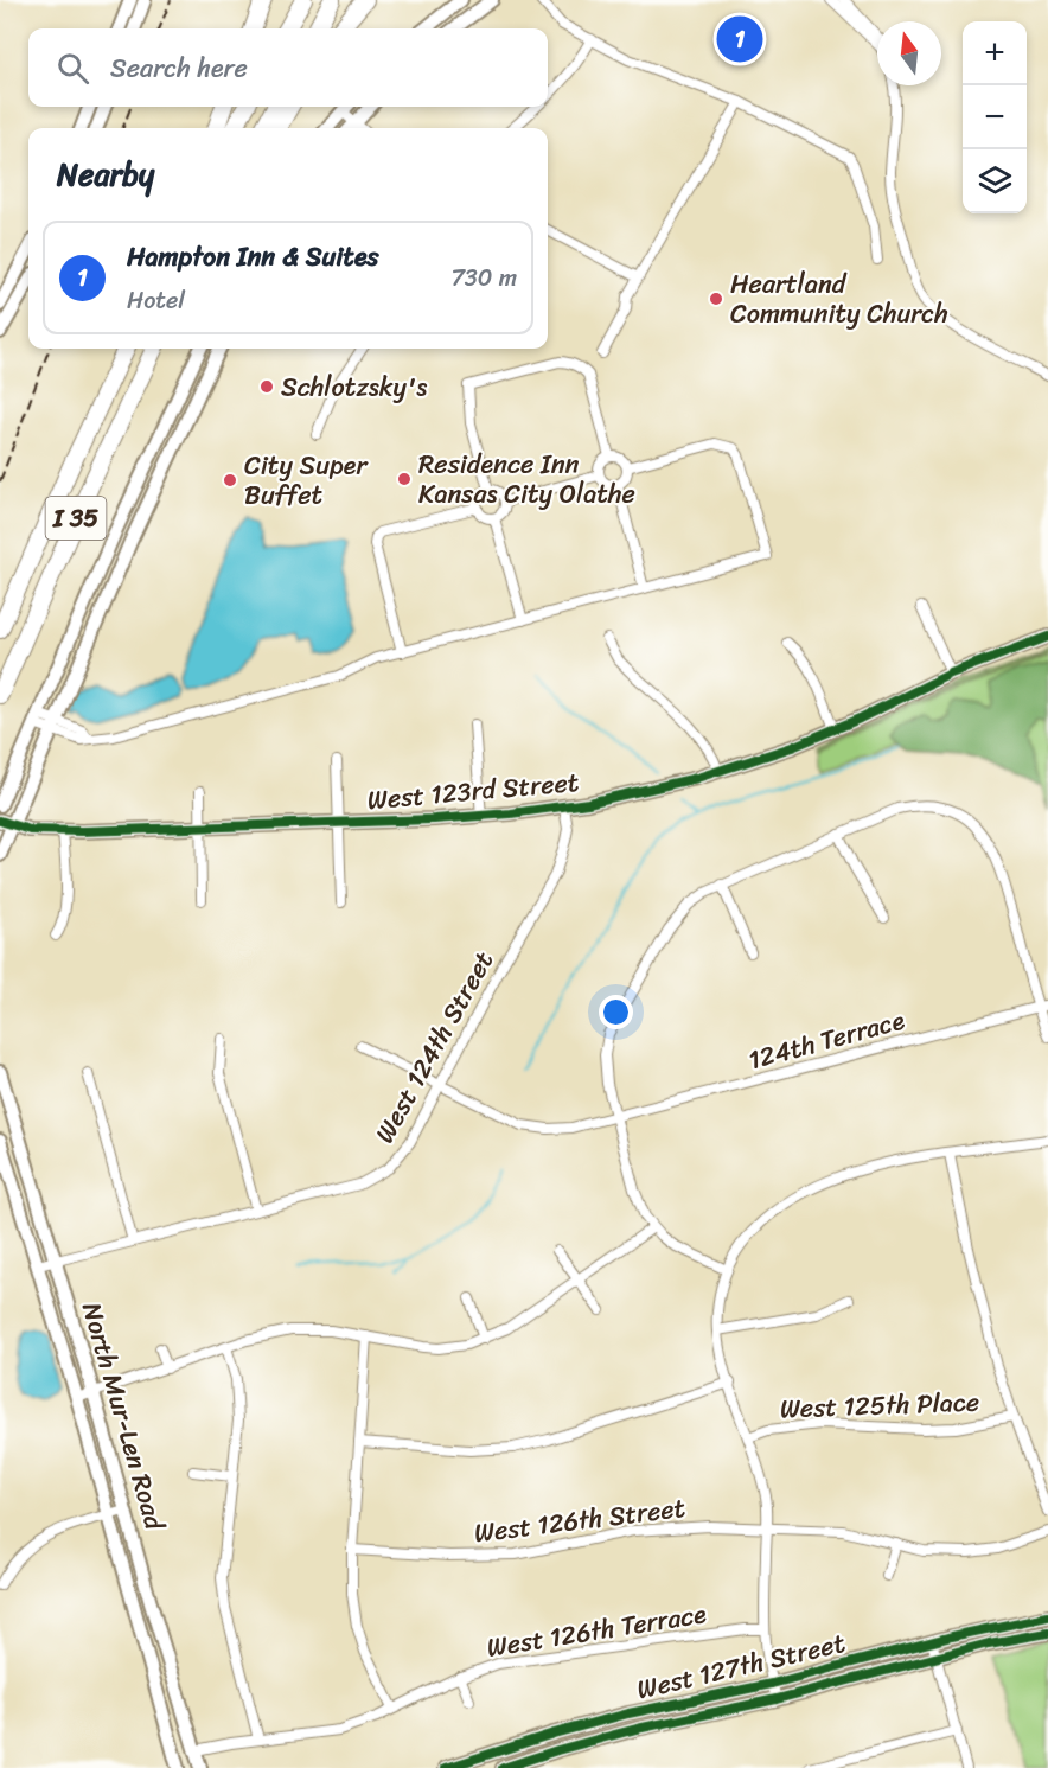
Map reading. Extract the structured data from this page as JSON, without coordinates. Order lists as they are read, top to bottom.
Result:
{
  "streets": {
    "highway": ["I 35"],
    "main road": ["West 123rd Street", "North Mur-Len Road", "West 127th Street"],
    "street": [
      "124th Terrace",
      "West 124th Street",
      "West 125th Place",
      "West 126th Street",
      "West 126th Terrace"
    ]
  },
  "crossings": [
    ["West 123rd Street", "West 124th Street"],
    ["124th Terrace", "West 124th Street"],
    ["West 124th Street", "North Mur-Len Road"],
    ["North Mur-Len Road", "West 126th Terrace"]
  ],
  "places": [
    "Heartland Community Church",
    "Schlotzsky's",
    "Residence Inn Kansas City Olathe",
    "City Super Buffet"
  ],
  "north": "top",
  "page": {
    "pins": "1",
    "map_buttons": ["+", "−"],
    "search": "Search here",
    "heading": "Nearby",
    "list": [
      {
        "mark": "1",
        "name": "Hampton Inn & Suites",
        "note": "Hotel",
        "value": "730 m"
      }
    ]
  }
}
